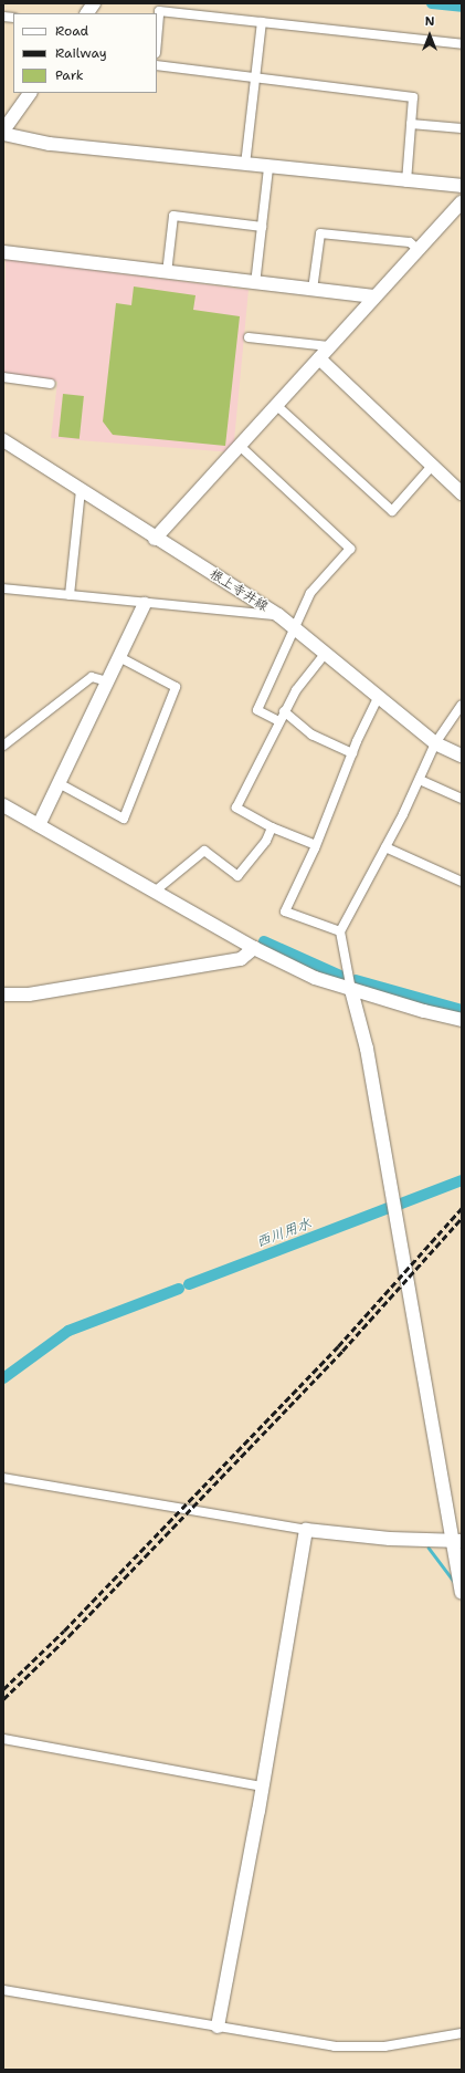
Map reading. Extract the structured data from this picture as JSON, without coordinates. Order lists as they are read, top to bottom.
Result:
{
  "streets": {
    "street": ["根上寺井線"]
  },
  "water": ["西川用水"],
  "legend": ["Road", "Railway", "Park"],
  "north": "top"
}
